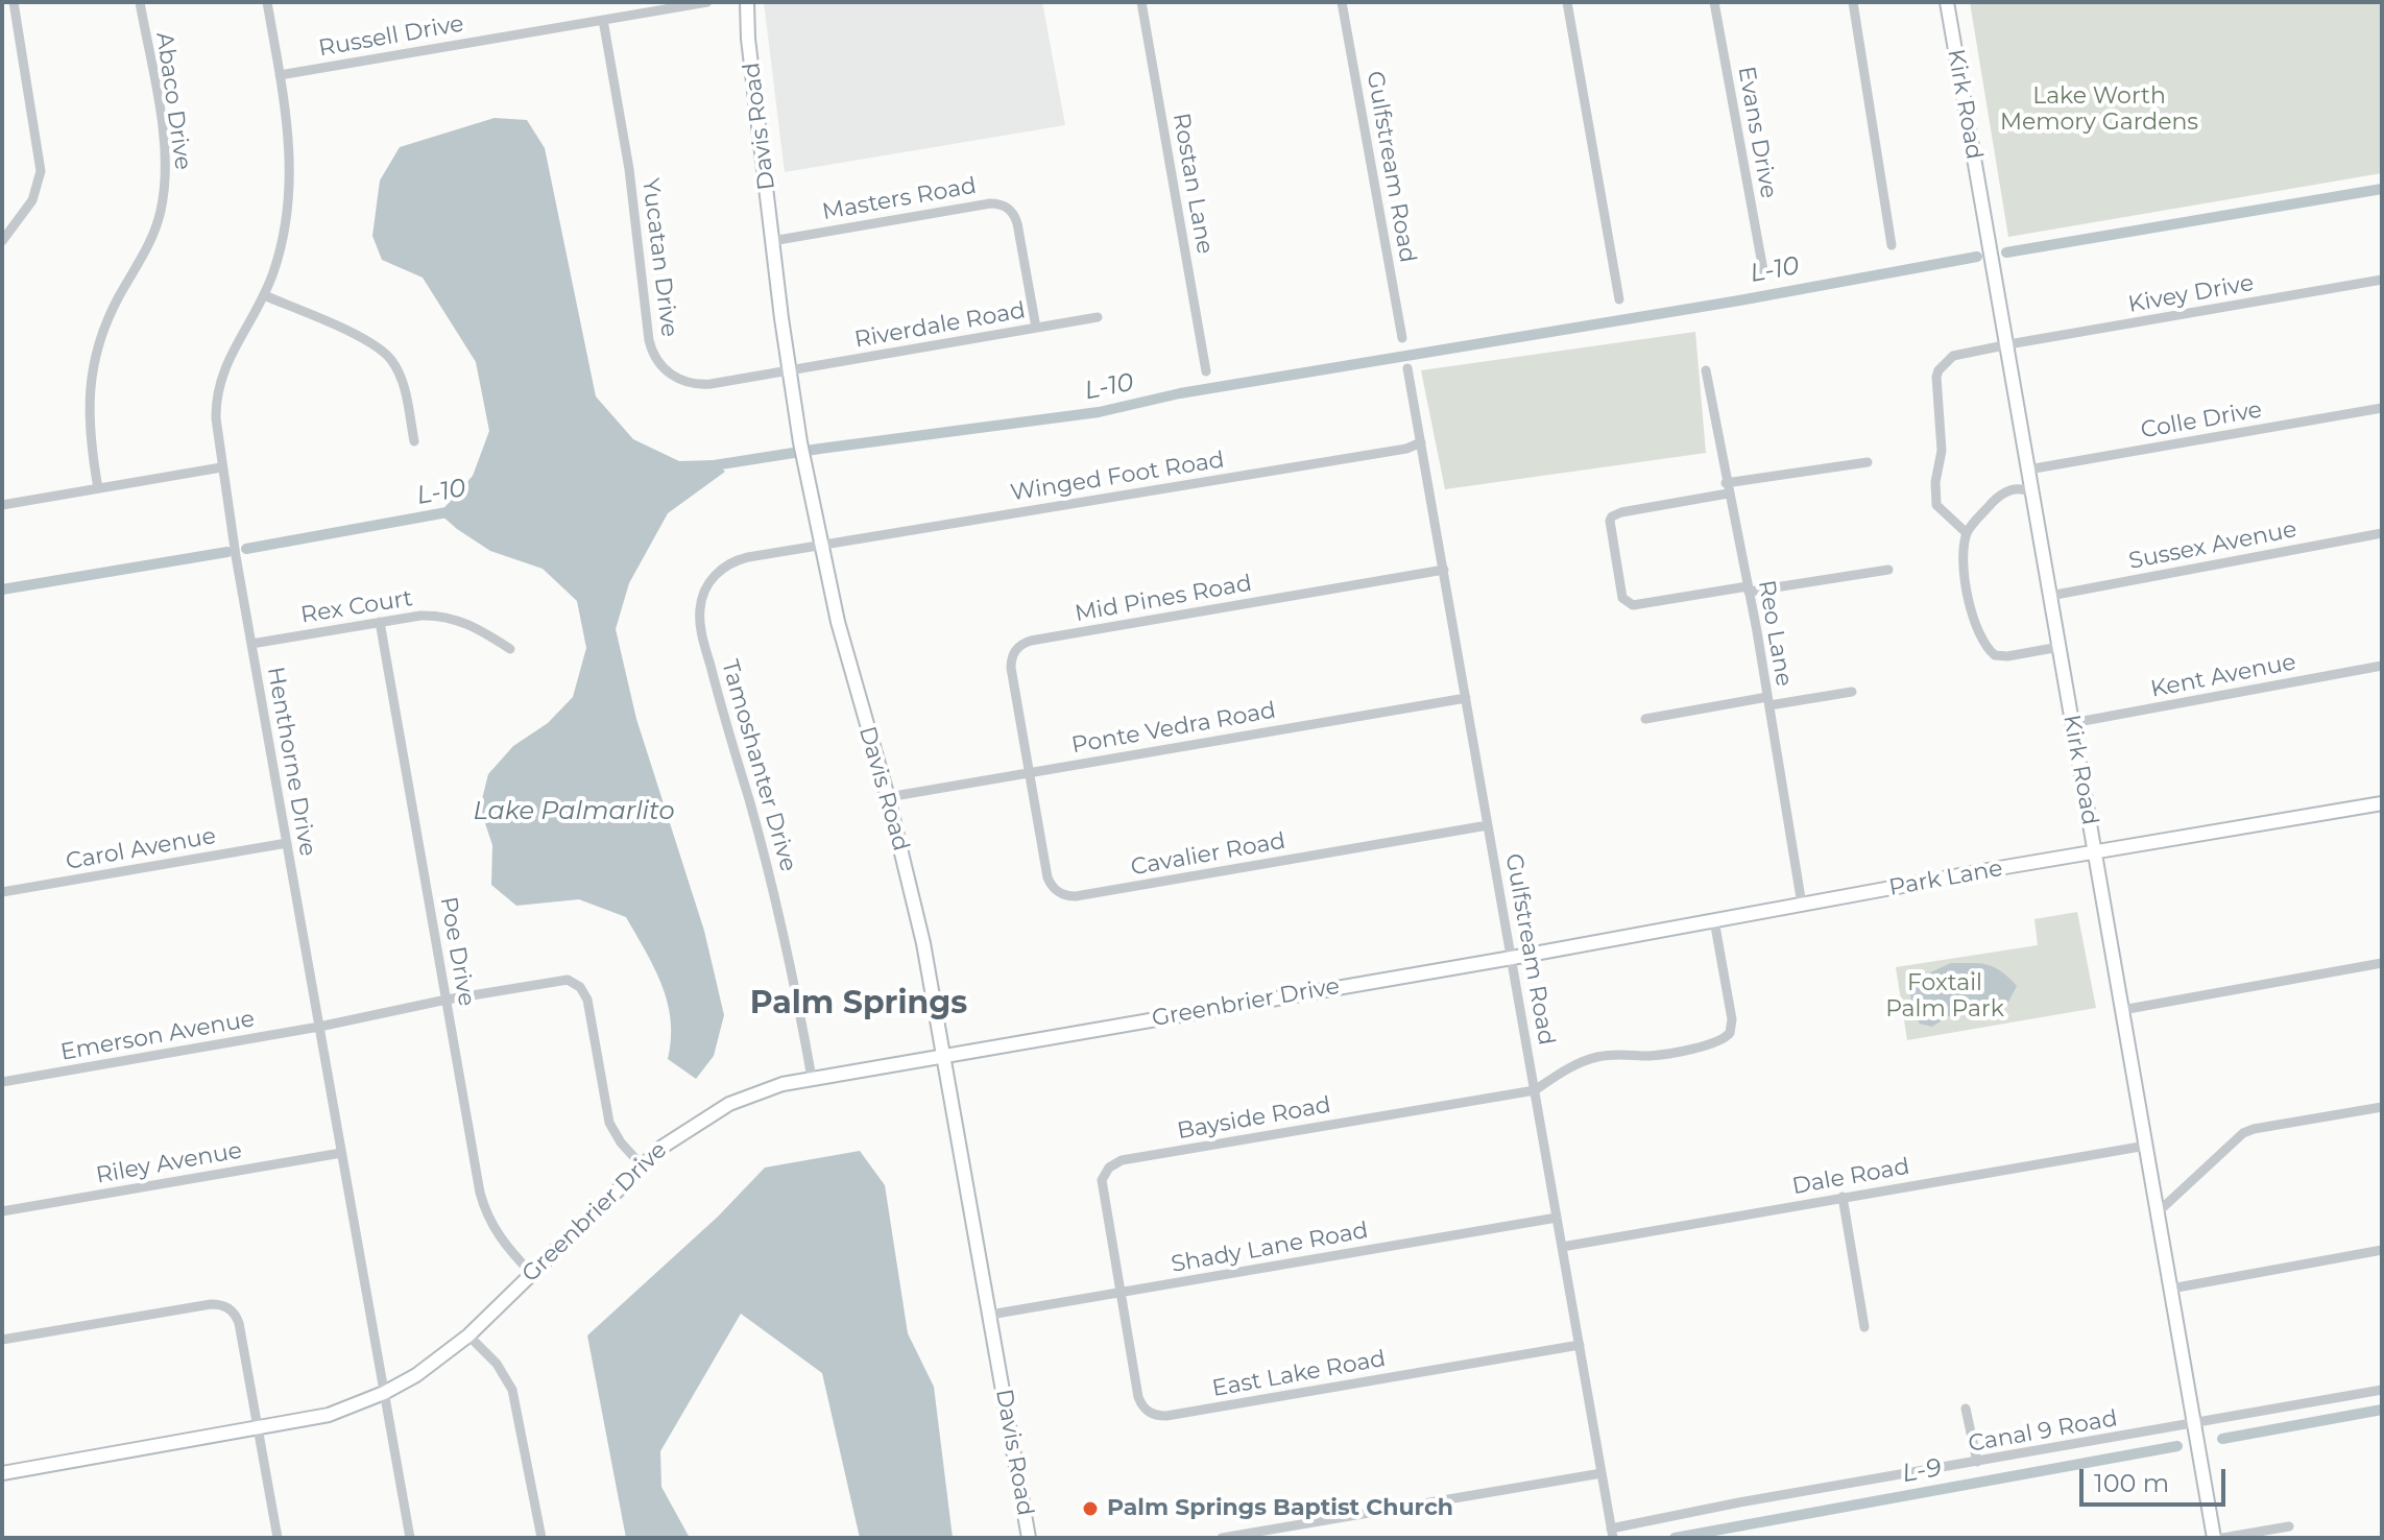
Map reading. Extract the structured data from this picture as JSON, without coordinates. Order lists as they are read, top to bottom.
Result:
{
  "streets": {
    "street": [
      "Russell Drive",
      "Abaco Drive",
      "Kirk Road",
      "Davis Road",
      "Evans Drive",
      "Gulfstream Road",
      "Rostan Lane",
      "Masters Road",
      "Yucatan Drive",
      "Kivey Drive",
      "Riverdale Road",
      "Colle Drive",
      "Winged Foot Road",
      "Sussex Avenue",
      "Mid Pines Road",
      "Rex Court",
      "Reo Lane",
      "Kent Avenue",
      "Ponte Vedra Road",
      "Henthorne Drive",
      "Tamoshanter Drive",
      "Carol Avenue",
      "Cavalier Road",
      "Park Lane",
      "Poe Drive",
      "Greenbrier Drive",
      "Emerson Avenue",
      "Bayside Road",
      "Riley Avenue",
      "Dale Road",
      "Shady Lane Road",
      "East Lake Road",
      "Canal 9 Road"
    ]
  },
  "crossings": [
    ["Russell Drive", "Yucatan Drive"],
    ["Russell Drive", "Henthorne Drive"],
    ["Kirk Road", "Kivey Drive"],
    ["Kirk Road", "Colle Drive"],
    ["Kirk Road", "Sussex Avenue"],
    ["Kirk Road", "Kent Avenue"],
    ["Kirk Road", "Park Lane"],
    ["Kirk Road", "Dale Road"],
    ["Kirk Road", "Canal 9 Road"],
    ["Davis Road", "Masters Road"],
    ["Davis Road", "Yucatan Drive"],
    ["Davis Road", "Riverdale Road"],
    ["Davis Road", "Winged Foot Road"],
    ["Davis Road", "Ponte Vedra Road"],
    ["Davis Road", "Tamoshanter Drive"],
    ["Davis Road", "Greenbrier Drive"],
    ["Davis Road", "Shady Lane Road"],
    ["Gulfstream Road", "Winged Foot Road"],
    ["Gulfstream Road", "Mid Pines Road"],
    ["Gulfstream Road", "Ponte Vedra Road"],
    ["Gulfstream Road", "Cavalier Road"],
    ["Gulfstream Road", "Park Lane"],
    ["Gulfstream Road", "Greenbrier Drive"],
    ["Gulfstream Road", "Bayside Road"],
    ["Gulfstream Road", "Dale Road"],
    ["Gulfstream Road", "Shady Lane Road"],
    ["Gulfstream Road", "East Lake Road"],
    ["Gulfstream Road", "Canal 9 Road"],
    ["Masters Road", "Riverdale Road"],
    ["Yucatan Drive", "Riverdale Road"],
    ["Winged Foot Road", "Tamoshanter Drive"],
    ["Mid Pines Road", "Ponte Vedra Road"],
    ["Mid Pines Road", "Cavalier Road"],
    ["Rex Court", "Henthorne Drive"],
    ["Rex Court", "Poe Drive"],
    ["Reo Lane", "Park Lane"],
    ["Ponte Vedra Road", "Cavalier Road"],
    ["Henthorne Drive", "Carol Avenue"],
    ["Henthorne Drive", "Greenbrier Drive"],
    ["Henthorne Drive", "Emerson Avenue"],
    ["Henthorne Drive", "Riley Avenue"],
    ["Tamoshanter Drive", "Greenbrier Drive"],
    ["Park Lane", "Greenbrier Drive"],
    ["Poe Drive", "Greenbrier Drive"],
    ["Poe Drive", "Emerson Avenue"],
    ["Greenbrier Drive", "Emerson Avenue"],
    ["Bayside Road", "Shady Lane Road"],
    ["Bayside Road", "East Lake Road"],
    ["Shady Lane Road", "East Lake Road"]
  ],
  "districts": ["Palm Springs"],
  "water": ["L-10", "Lake Palmarlito", "L-9"],
  "parks": ["Lake Worth Memory Gardens", "Foxtail Palm Park"],
  "places": ["Palm Springs Baptist Church"],
  "scale_bar": "100 m"
}
